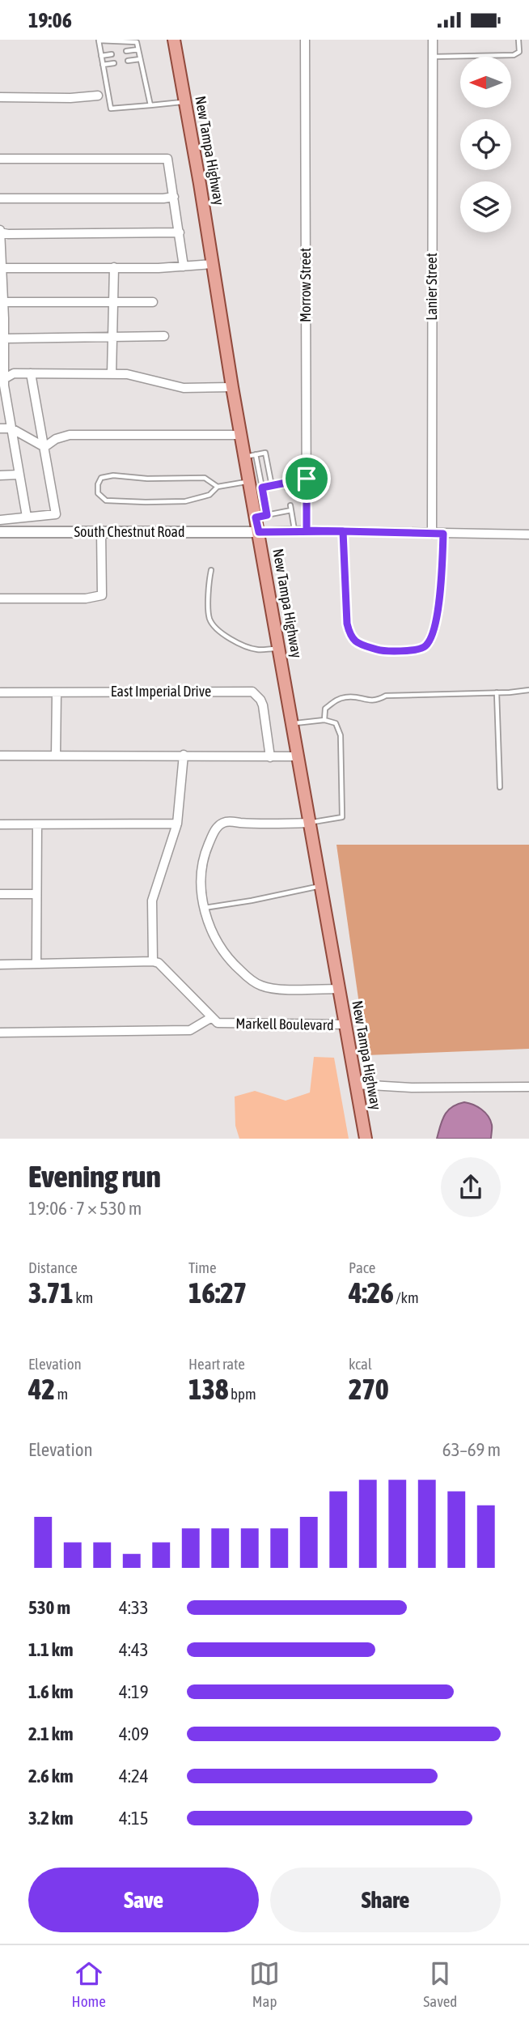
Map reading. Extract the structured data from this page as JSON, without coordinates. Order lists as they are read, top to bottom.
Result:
{
  "streets": {
    "main road": ["New Tampa Highway"],
    "street": [
      "Morrow Street",
      "Lanier Street",
      "South Chestnut Road",
      "East Imperial Drive",
      "Markell Boulevard"
    ]
  },
  "crossings": [
    ["New Tampa Highway", "South Chestnut Road"],
    ["New Tampa Highway", "Markell Boulevard"]
  ],
  "north": "left",
  "page": {
    "status": "19:06",
    "heading": ["Evening run", "19:06 · 7 × 530 m"],
    "stats": [
      ["Distance", "3.71 km"],
      ["Time", "16:27"],
      ["Pace", "4:26 /km"],
      ["Elevation", "42 m"],
      ["Heart rate", "138 bpm"],
      ["kcal", "270"]
    ],
    "chart": ["Elevation", "63–69 m"],
    "list": [
      {
        "name": "530 m",
        "note": "4:33"
      },
      {
        "name": "1.1 km",
        "note": "4:43"
      },
      {
        "name": "1.6 km",
        "note": "4:19"
      },
      {
        "name": "2.1 km",
        "note": "4:09"
      },
      {
        "name": "2.6 km",
        "note": "4:24"
      },
      {
        "name": "3.2 km",
        "note": "4:15"
      }
    ],
    "buttons": ["Save", "Share"],
    "tabs": ["Home", "Map", "Saved"]
  }
}
